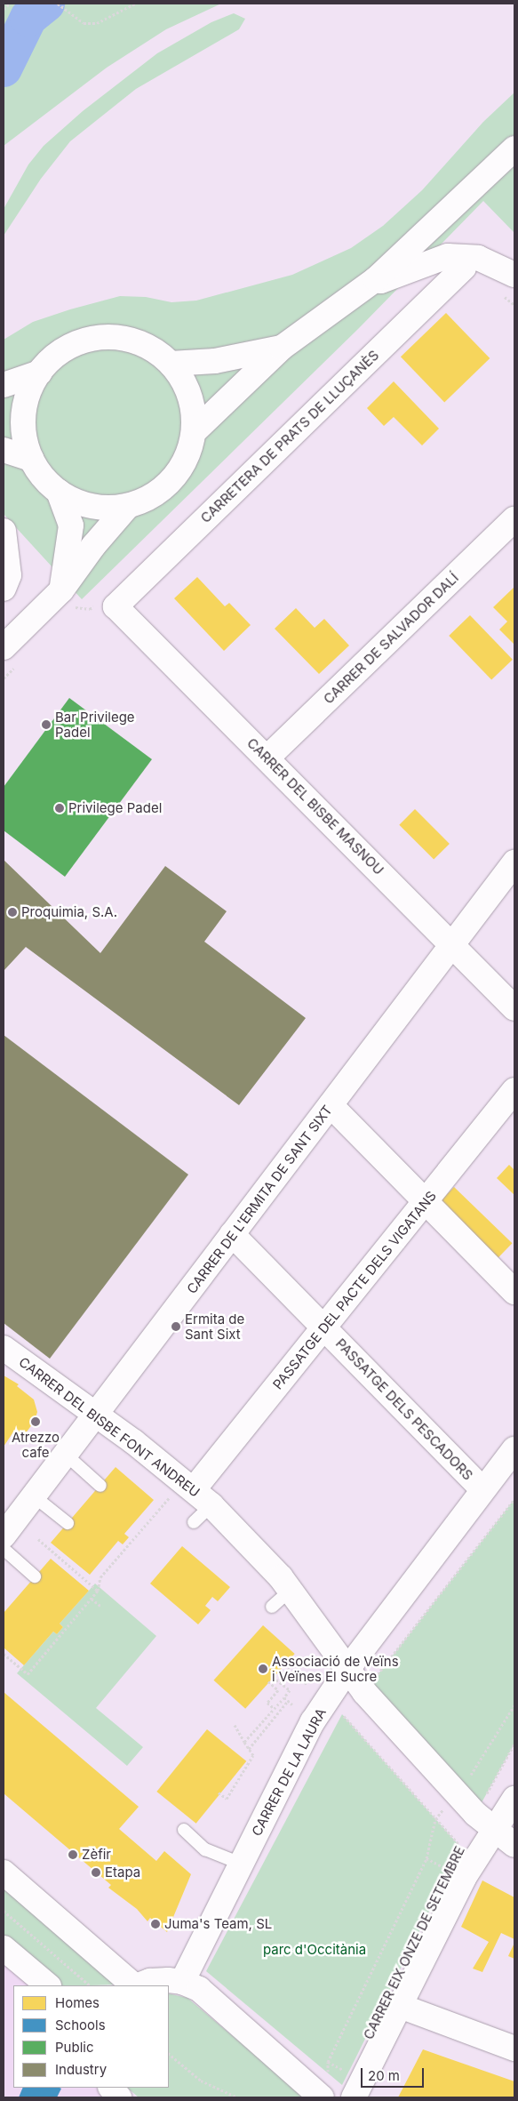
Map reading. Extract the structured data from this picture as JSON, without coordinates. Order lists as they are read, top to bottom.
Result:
{
  "streets": {
    "street": [
      "CARRETERA DE PRATS DE LLUÇANÈS",
      "CARRER DE SALVADOR DALÍ",
      "CARRER DEL BISBE MASNOU",
      "CARRER DE L'ERMITA DE SANT SIXT",
      "PASSATGE DEL PACTE DELS VIGATANS",
      "PASSATGE DELS PESCADORS",
      "CARRER DEL BISBE FONT ANDREU",
      "CARRER DE LA LAURA"
    ],
    "path": ["CARRER EIX ONZE DE SETEMBRE"]
  },
  "crossings": [
    ["CARRETERA DE PRATS DE LLUÇANÈS", "CARRER DEL BISBE MASNOU"],
    ["CARRER DE SALVADOR DALÍ", "CARRER DEL BISBE MASNOU"],
    ["CARRER DEL BISBE MASNOU", "CARRER DE L'ERMITA DE SANT SIXT"],
    ["CARRER DE L'ERMITA DE SANT SIXT", "PASSATGE DELS PESCADORS"],
    ["CARRER DE L'ERMITA DE SANT SIXT", "CARRER DEL BISBE FONT ANDREU"],
    ["PASSATGE DEL PACTE DELS VIGATANS", "PASSATGE DELS PESCADORS"],
    ["PASSATGE DEL PACTE DELS VIGATANS", "CARRER DEL BISBE FONT ANDREU"],
    ["PASSATGE DELS PESCADORS", "CARRER DE LA LAURA"],
    ["CARRER DEL BISBE FONT ANDREU", "CARRER DE LA LAURA"],
    ["CARRER DEL BISBE FONT ANDREU", "CARRER EIX ONZE DE SETEMBRE"]
  ],
  "parks": ["parc d'Occitània"],
  "places": [
    "Bar Privilege Padel",
    "Privilege Padel",
    "Proquimia, S.A.",
    "Ermita de Sant Sixt",
    "Atrezzo cafe",
    "Associació de Veïns i Veïnes El Sucre",
    "Zèfir",
    "Etapa",
    "Juma's Team, SL"
  ],
  "legend": [
    "Homes",
    "Schools",
    "Public",
    "Industry"
  ],
  "scale_bar": "20 m"
}
